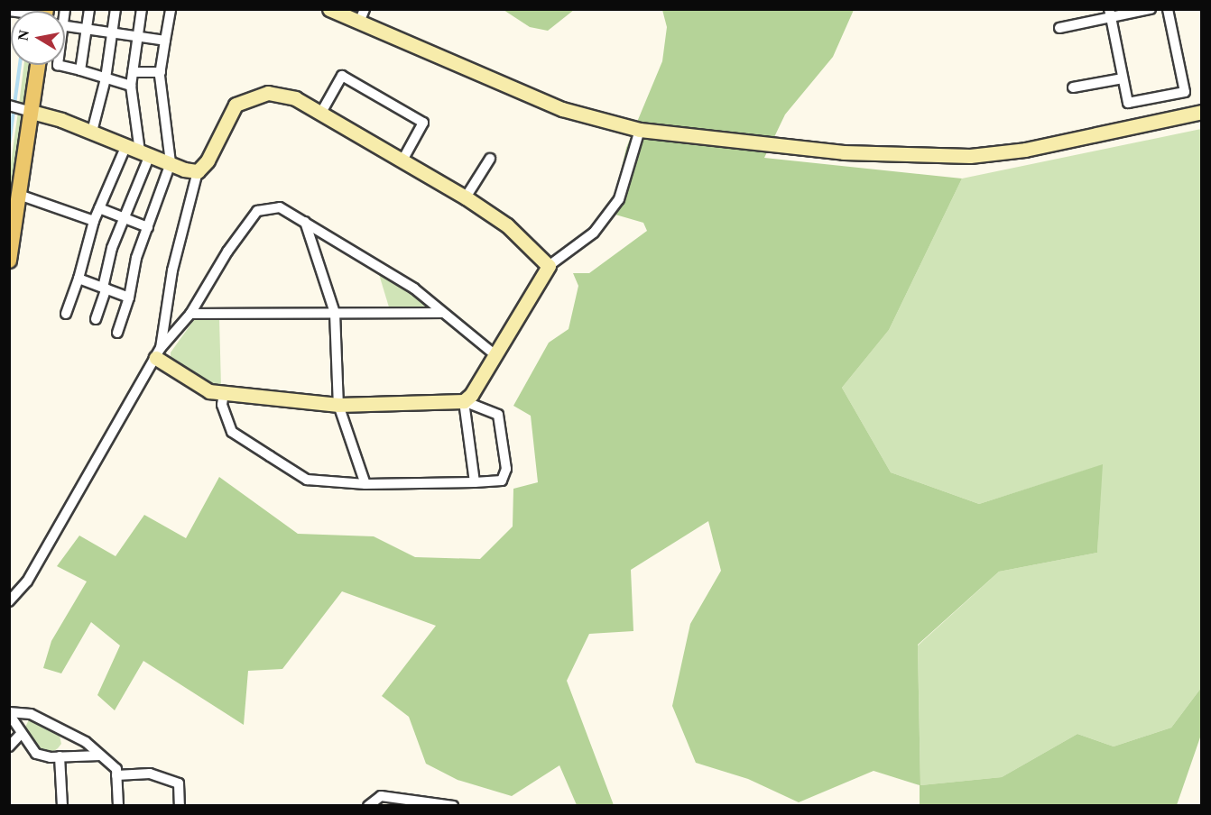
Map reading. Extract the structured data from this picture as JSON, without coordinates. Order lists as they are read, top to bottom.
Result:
{
  "north": "left"
}
